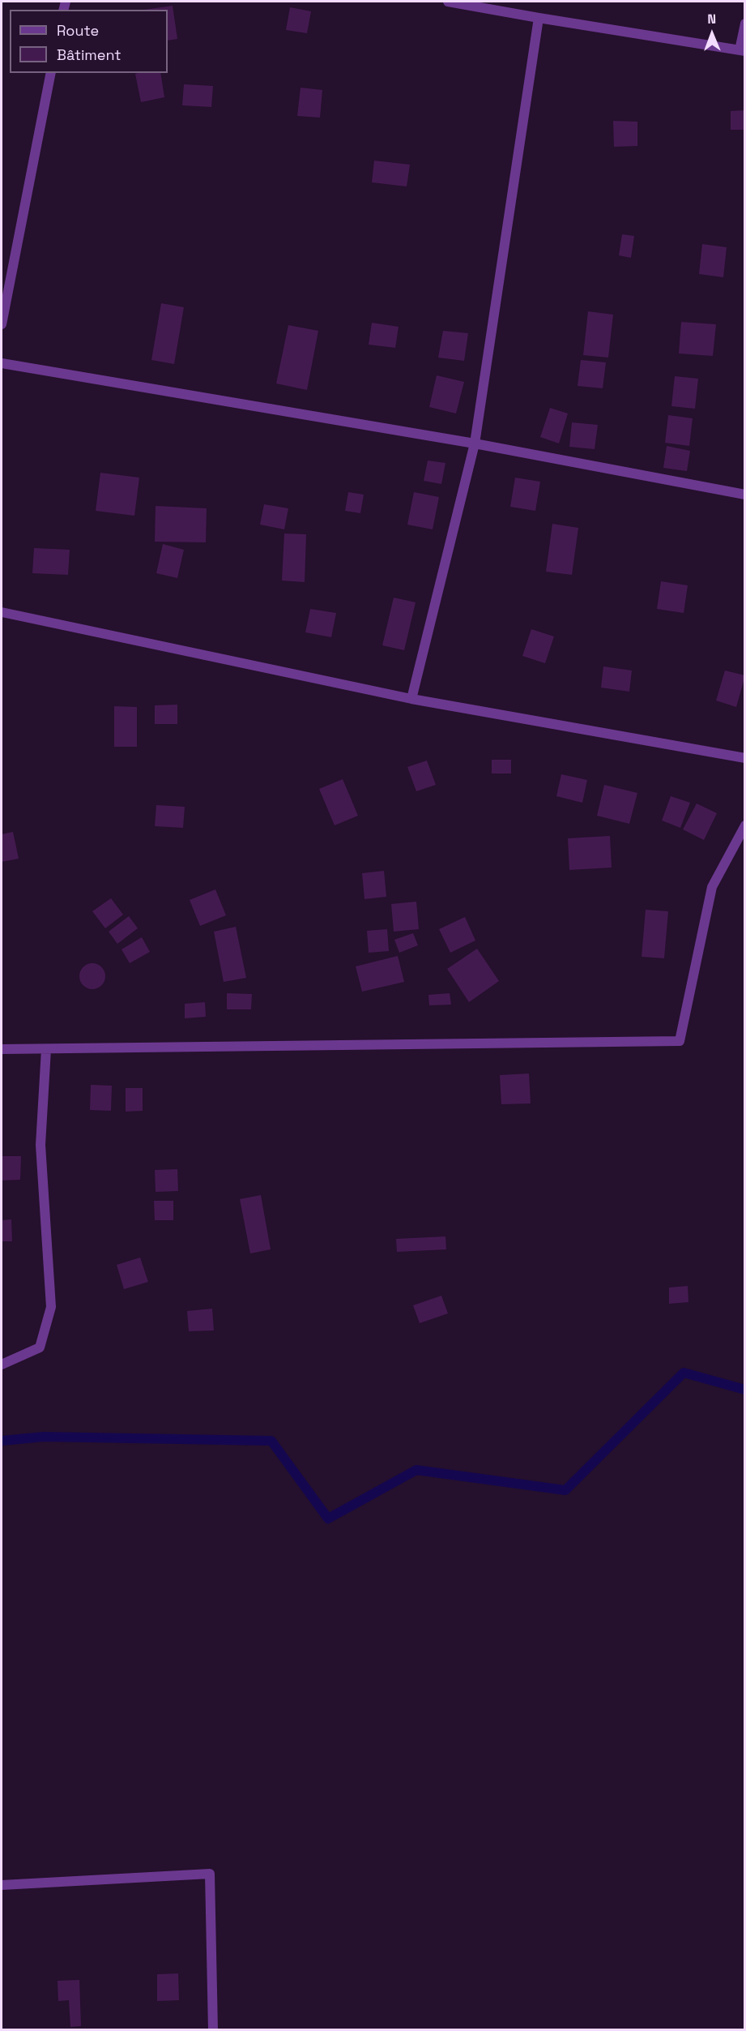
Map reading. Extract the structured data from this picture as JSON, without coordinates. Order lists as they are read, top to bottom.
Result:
{
  "legend": ["Route", "Bâtiment"],
  "north": "top"
}
